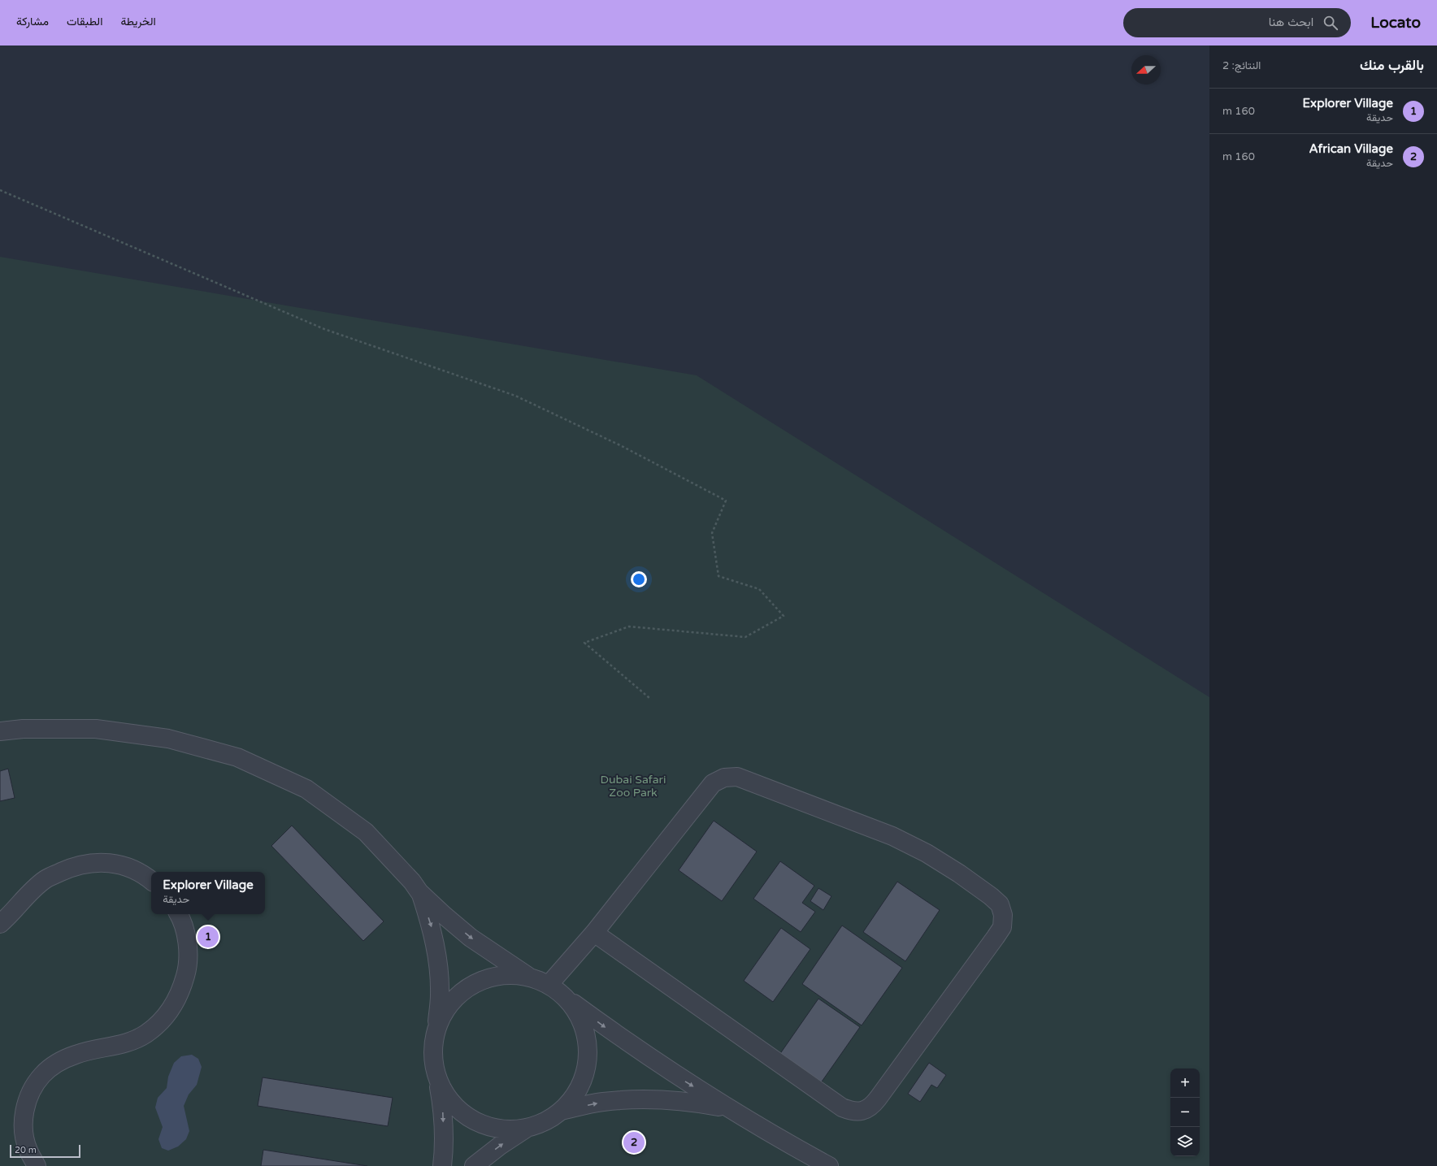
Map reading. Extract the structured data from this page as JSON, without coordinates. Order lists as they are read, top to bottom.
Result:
{
  "parks": ["Dubai Safari Zoo Park"],
  "scale_bar": "20 m",
  "north": "left",
  "page": {
    "header": "Locato",
    "search": "ابحث هنا",
    "nav": ["الخريطة", "الطبقات", "مشاركة"],
    "heading": ["بالقرب منك", "النتائج: 2"],
    "list": [
      {
        "mark": "1",
        "name": "Explorer Village",
        "note": "حديقة",
        "value": "160 m"
      },
      {
        "mark": "2",
        "name": "African Village",
        "note": "حديقة",
        "value": "160 m"
      }
    ],
    "popup": ["Explorer Village", "حديقة"],
    "pins": ["1", "2"],
    "map_buttons": ["+", "−"],
    "scale": "20 m"
  }
}
